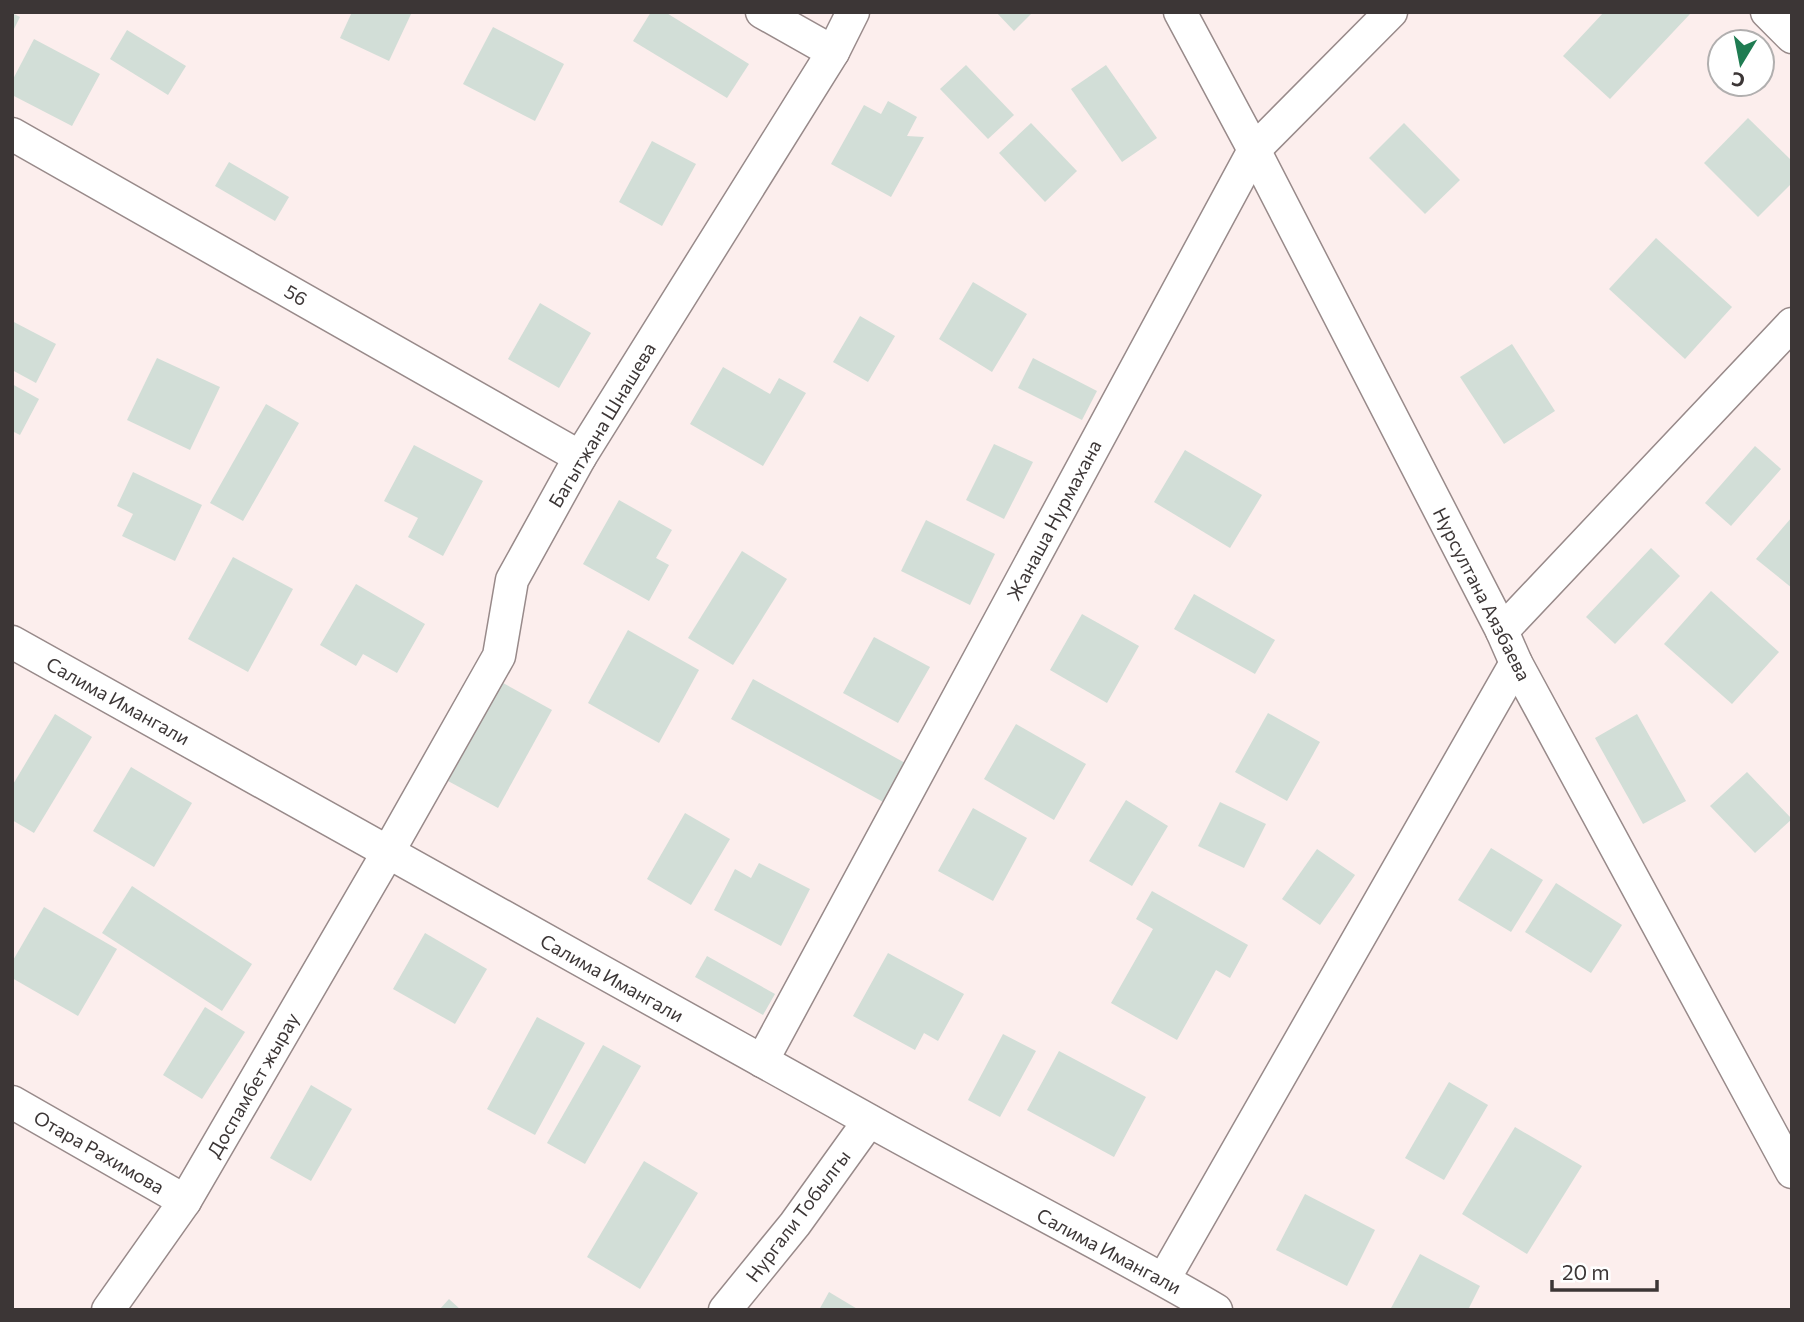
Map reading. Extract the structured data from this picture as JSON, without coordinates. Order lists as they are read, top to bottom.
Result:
{
  "streets": {
    "street": [
      "56",
      "Багытжана Шнашева",
      "Жанаша Нурмахана",
      "Нурсултана Аязбаева",
      "Салима Имангали",
      "Доспамбет жырау",
      "Отара Рахимова",
      "Нургали Тобылгы"
    ]
  },
  "crossings": [
    ["56", "Багытжана Шнашева"],
    ["Багытжана Шнашева", "Салима Имангали"],
    ["Багытжана Шнашева", "Доспамбет жырау"],
    ["Жанаша Нурмахана", "Нурсултана Аязбаева"],
    ["Жанаша Нурмахана", "Салима Имангали"],
    ["Салима Имангали", "Доспамбет жырау"],
    ["Салима Имангали", "Нургали Тобылгы"],
    ["Доспамбет жырау", "Отара Рахимова"]
  ],
  "scale_bar": "20 m",
  "north": "bottom"
}
